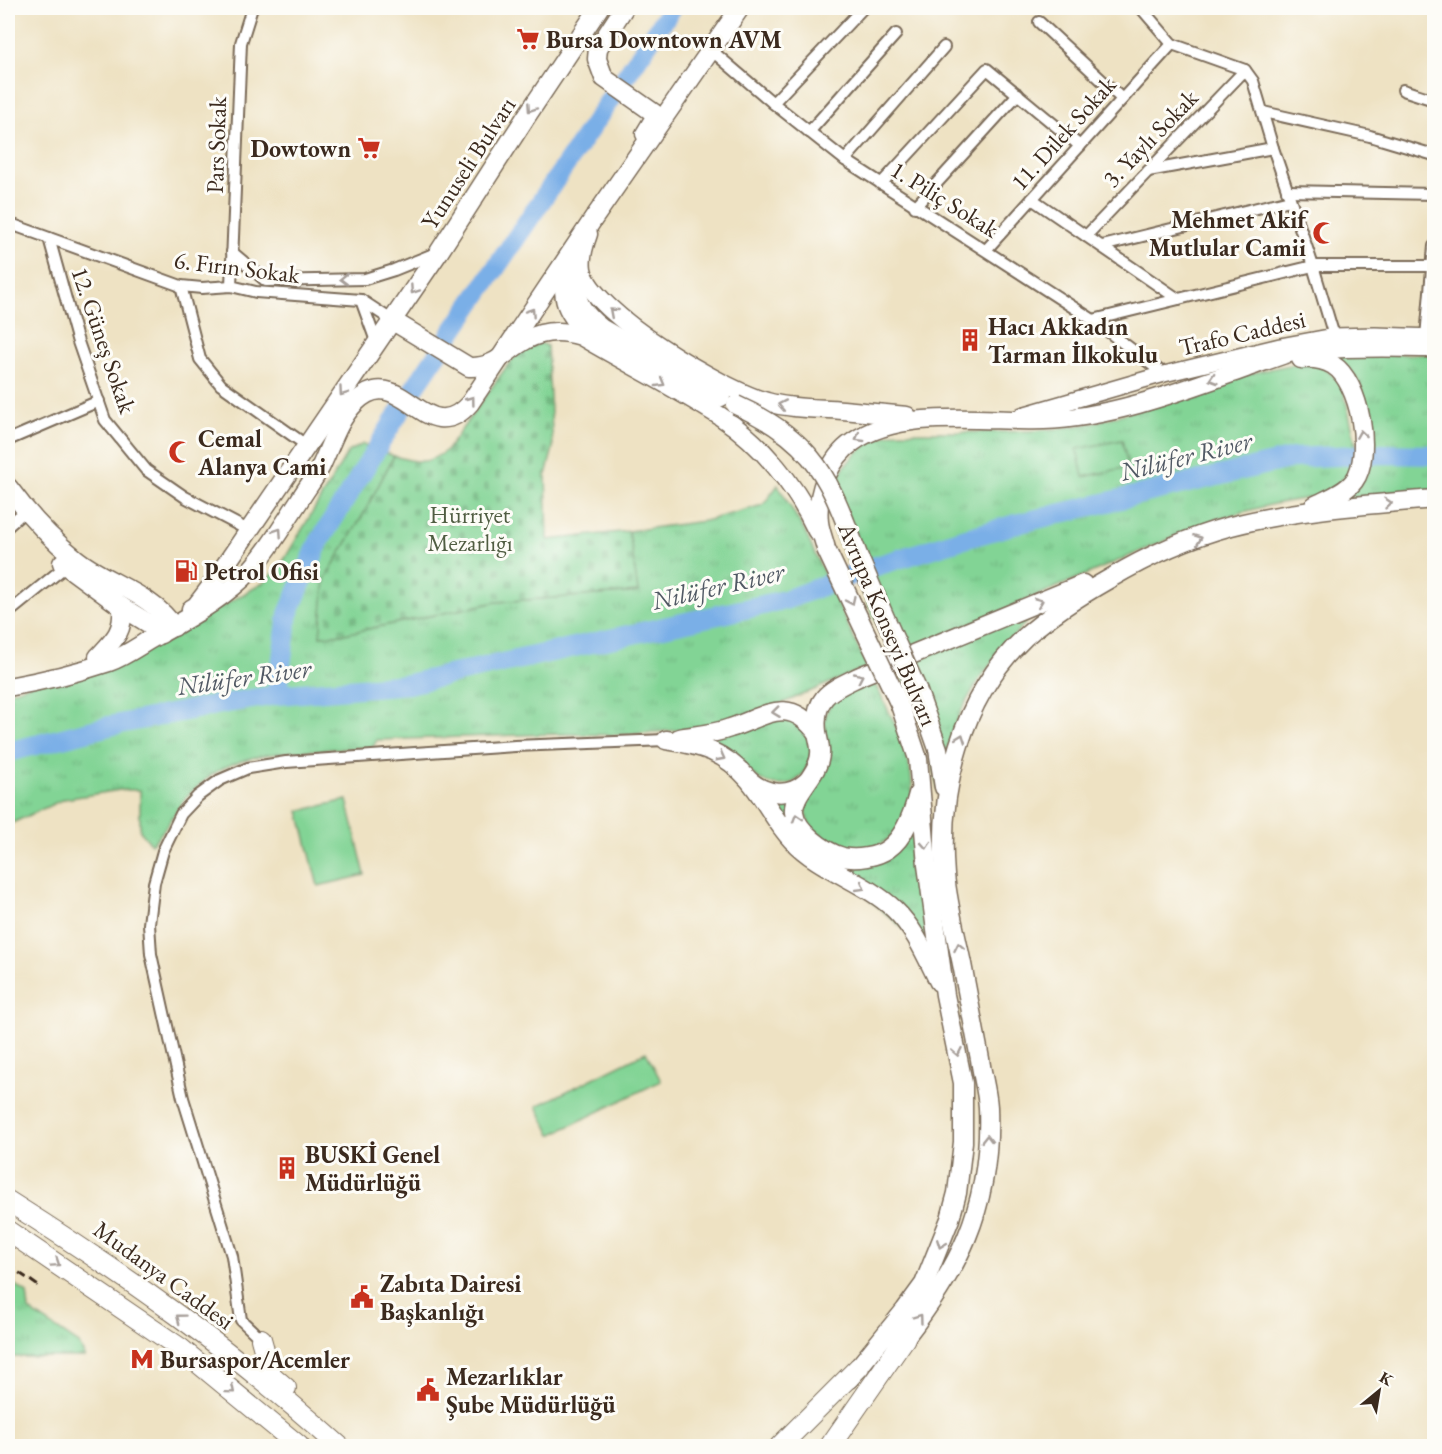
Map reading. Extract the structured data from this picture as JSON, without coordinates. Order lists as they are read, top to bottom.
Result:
{
  "streets": {
    "highway": ["Mudanya Caddesi"],
    "main road": ["Yunuseli Bulvarı", "Trafo Caddesi", "Avrupa Konseyi Bulvarı"],
    "street": [
      "11. Dilek Sokak",
      "3. Yaylı Sokak",
      "Pars Sokak",
      "1. Piliç Sokak",
      "6. Fırın Sokak",
      "12. Güneş Sokak"
    ]
  },
  "crossings": [
    ["11. Dilek Sokak", "1. Piliç Sokak"],
    ["Pars Sokak", "6. Fırın Sokak"],
    ["Yunuseli Bulvarı", "6. Fırın Sokak"],
    ["Yunuseli Bulvarı", "12. Güneş Sokak"],
    ["1. Piliç Sokak", "Trafo Caddesi"],
    ["6. Fırın Sokak", "12. Güneş Sokak"],
    ["Trafo Caddesi", "Avrupa Konseyi Bulvarı"]
  ],
  "water": ["Nilüfer River"],
  "parks": ["Hürriyet Mezarlığı"],
  "places": {
    "supermarket": ["Bursa Downtown AVM", "Dowtown"],
    "mosque": ["Mehmet Akif Mutlular Camii", "Cemal Alanya Cami"],
    "building": ["Hacı Akkadın Tarman İlkokulu", "BUSKİ Genel Müdürlüğü"],
    "fuel station": ["Petrol Ofisi"],
    "public building": ["Zabıta Dairesi Başkanlığı", "Mezarlıklar Şube Müdürlüğü"],
    "metro station": ["Bursaspor/Acemler"]
  },
  "north": "top right"
}
